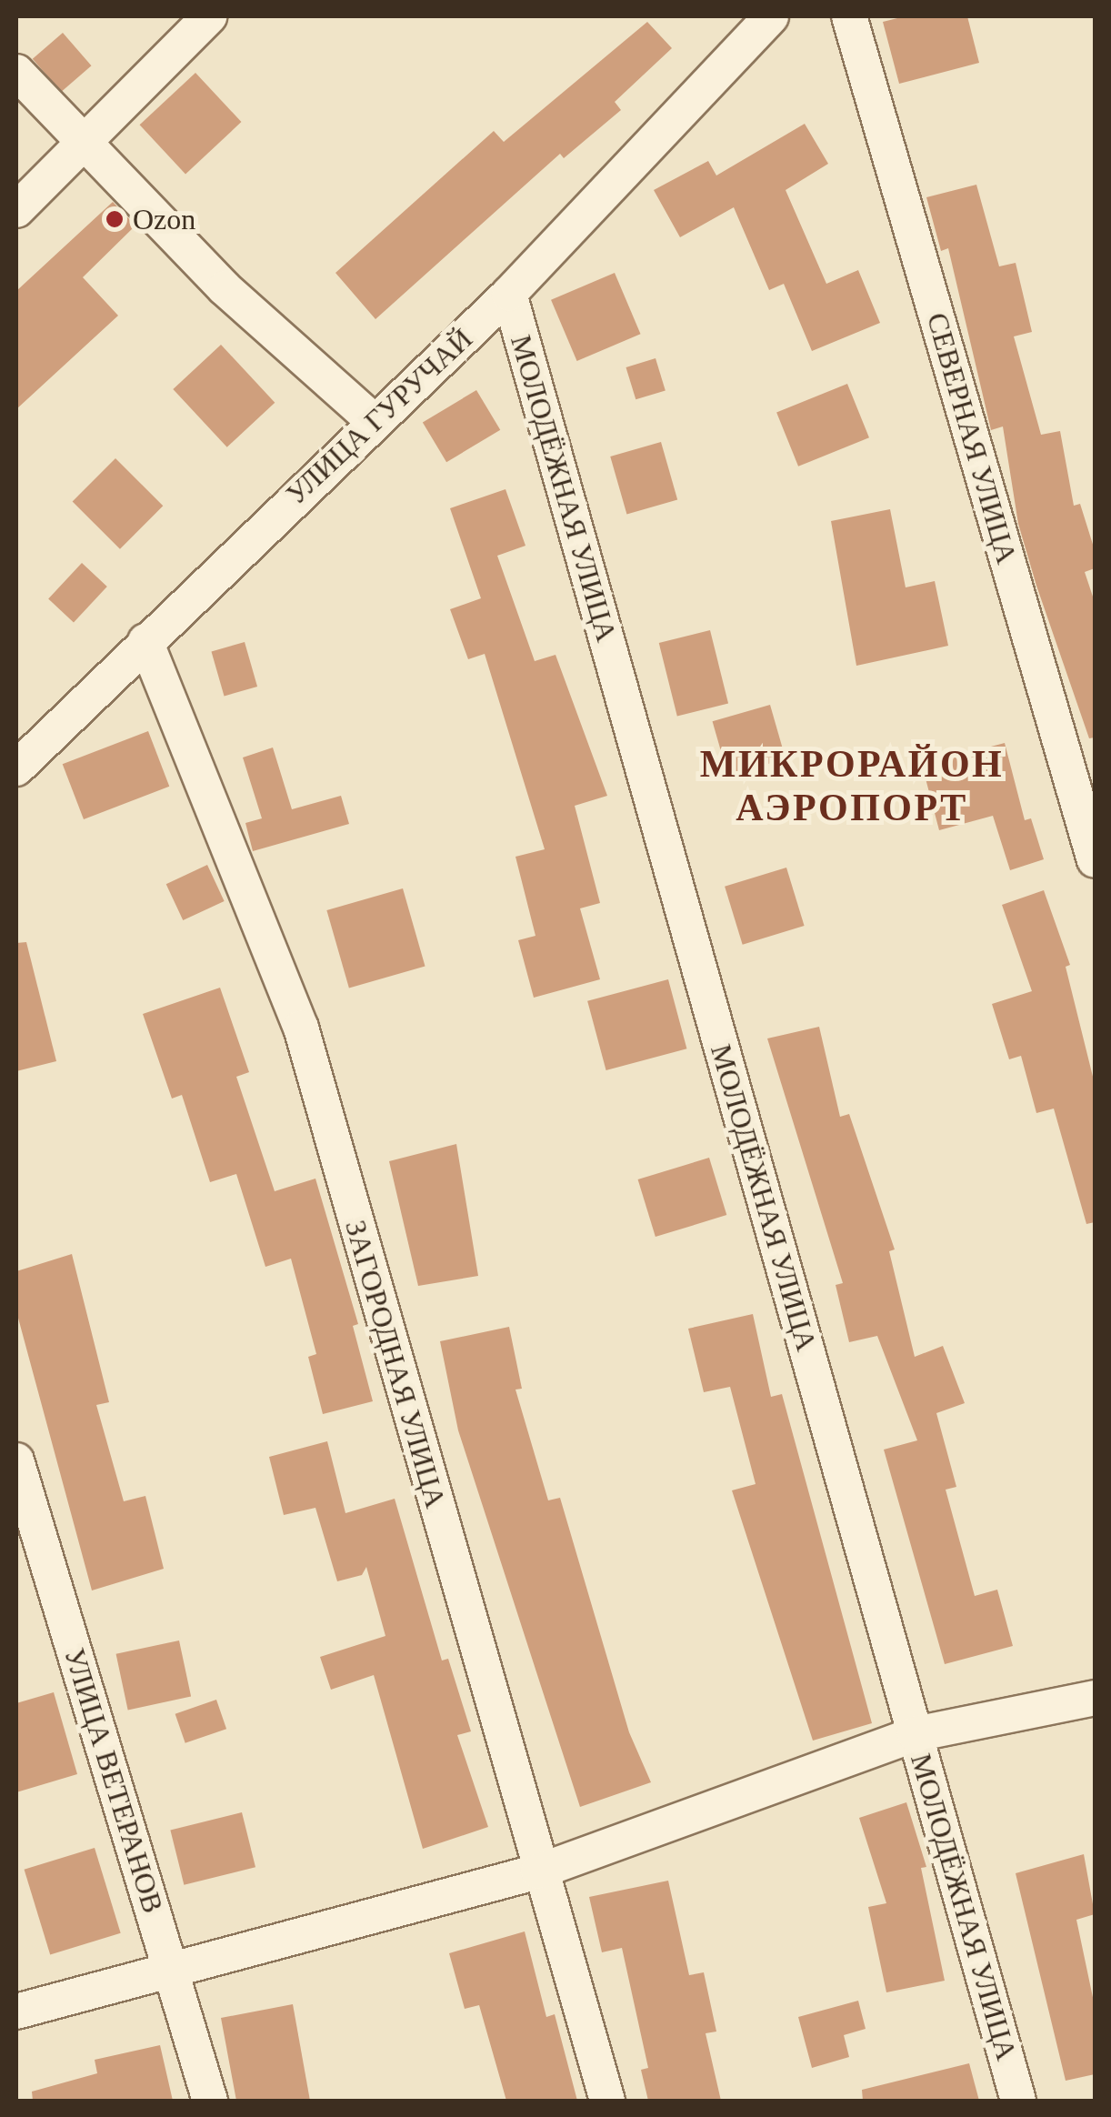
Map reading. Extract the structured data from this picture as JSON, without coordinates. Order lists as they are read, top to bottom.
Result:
{
  "streets": {
    "street": [
      "УЛИЦА ГУРУЧАЙ",
      "СЕВЕРНАЯ УЛИЦА",
      "МОЛОДЁЖНАЯ УЛИЦА",
      "ЗАГОРОДНАЯ УЛИЦА",
      "УЛИЦА ВЕТЕРАНОВ"
    ]
  },
  "crossings": [
    ["УЛИЦА ГУРУЧАЙ", "МОЛОДЁЖНАЯ УЛИЦА"],
    ["УЛИЦА ГУРУЧАЙ", "ЗАГОРОДНАЯ УЛИЦА"]
  ],
  "districts": ["МИКРОРАЙОН АЭРОПОРТ"],
  "places": ["Ozon"]
}
